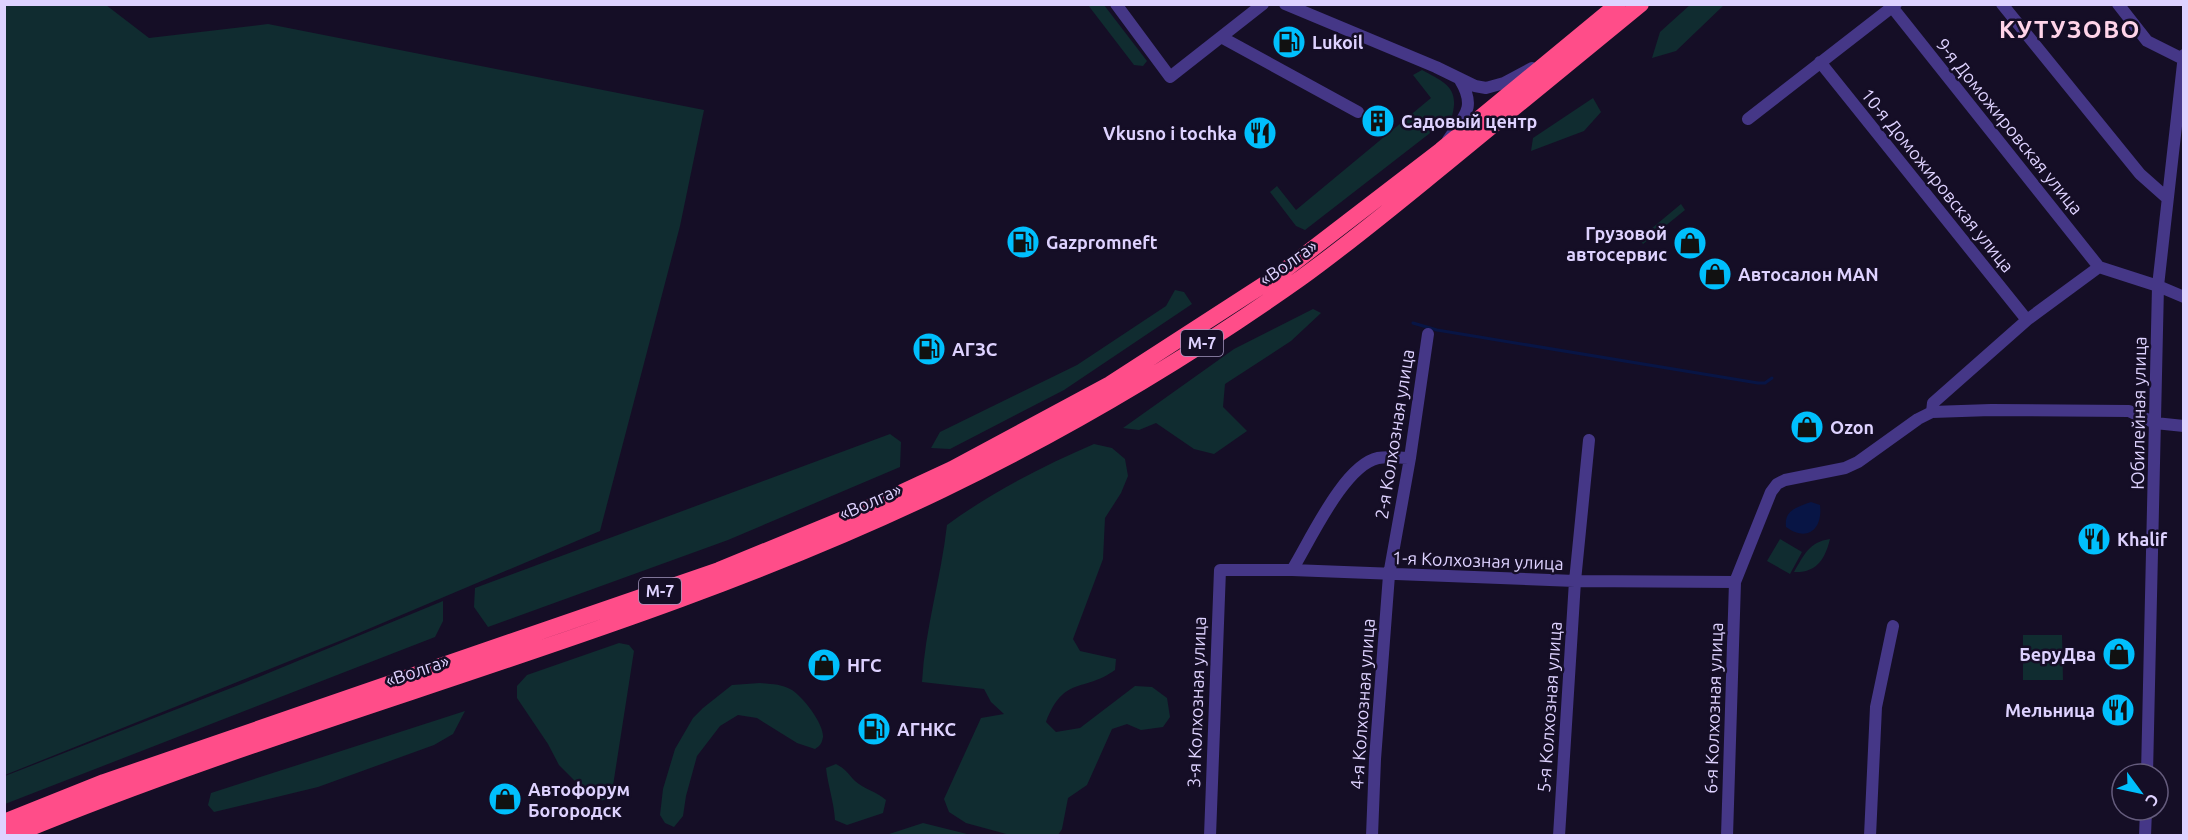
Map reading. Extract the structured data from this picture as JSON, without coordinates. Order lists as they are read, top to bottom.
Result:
{
  "streets": {
    "highway": ["«Волга»", "М-7"],
    "street": [
      "9-я Доможировская улица",
      "10-я Доможировская улица",
      "Юбилейная улица",
      "2-я Колхозная улица",
      "1-я Колхозная улица",
      "3-я Колхозная улица",
      "4-я Колхозная улица",
      "5-я Колхозная улица",
      "6-я Колхозная улица"
    ]
  },
  "crossings": [
    ["2-я Колхозная улица", "1-я Колхозная улица"],
    ["2-я Колхозная улица", "4-я Колхозная улица"],
    ["1-я Колхозная улица", "3-я Колхозная улица"],
    ["1-я Колхозная улица", "4-я Колхозная улица"],
    ["1-я Колхозная улица", "5-я Колхозная улица"],
    ["1-я Колхозная улица", "6-я Колхозная улица"]
  ],
  "districts": ["КУТУЗОВО"],
  "places": {
    "fuel station": [
      "Lukoil",
      "Gazpromneft",
      "АГЗС",
      "АГНКС"
    ],
    "building": ["Садовый центр"],
    "restaurant": ["Vkusno i tochka", "Khalif", "Мельница"],
    "shop": [
      "Грузовой автосервис",
      "Автосалон MAN",
      "Ozon",
      "БеруДва",
      "НГС",
      "Автофорум Богородск"
    ]
  },
  "north": "bottom right"
}
